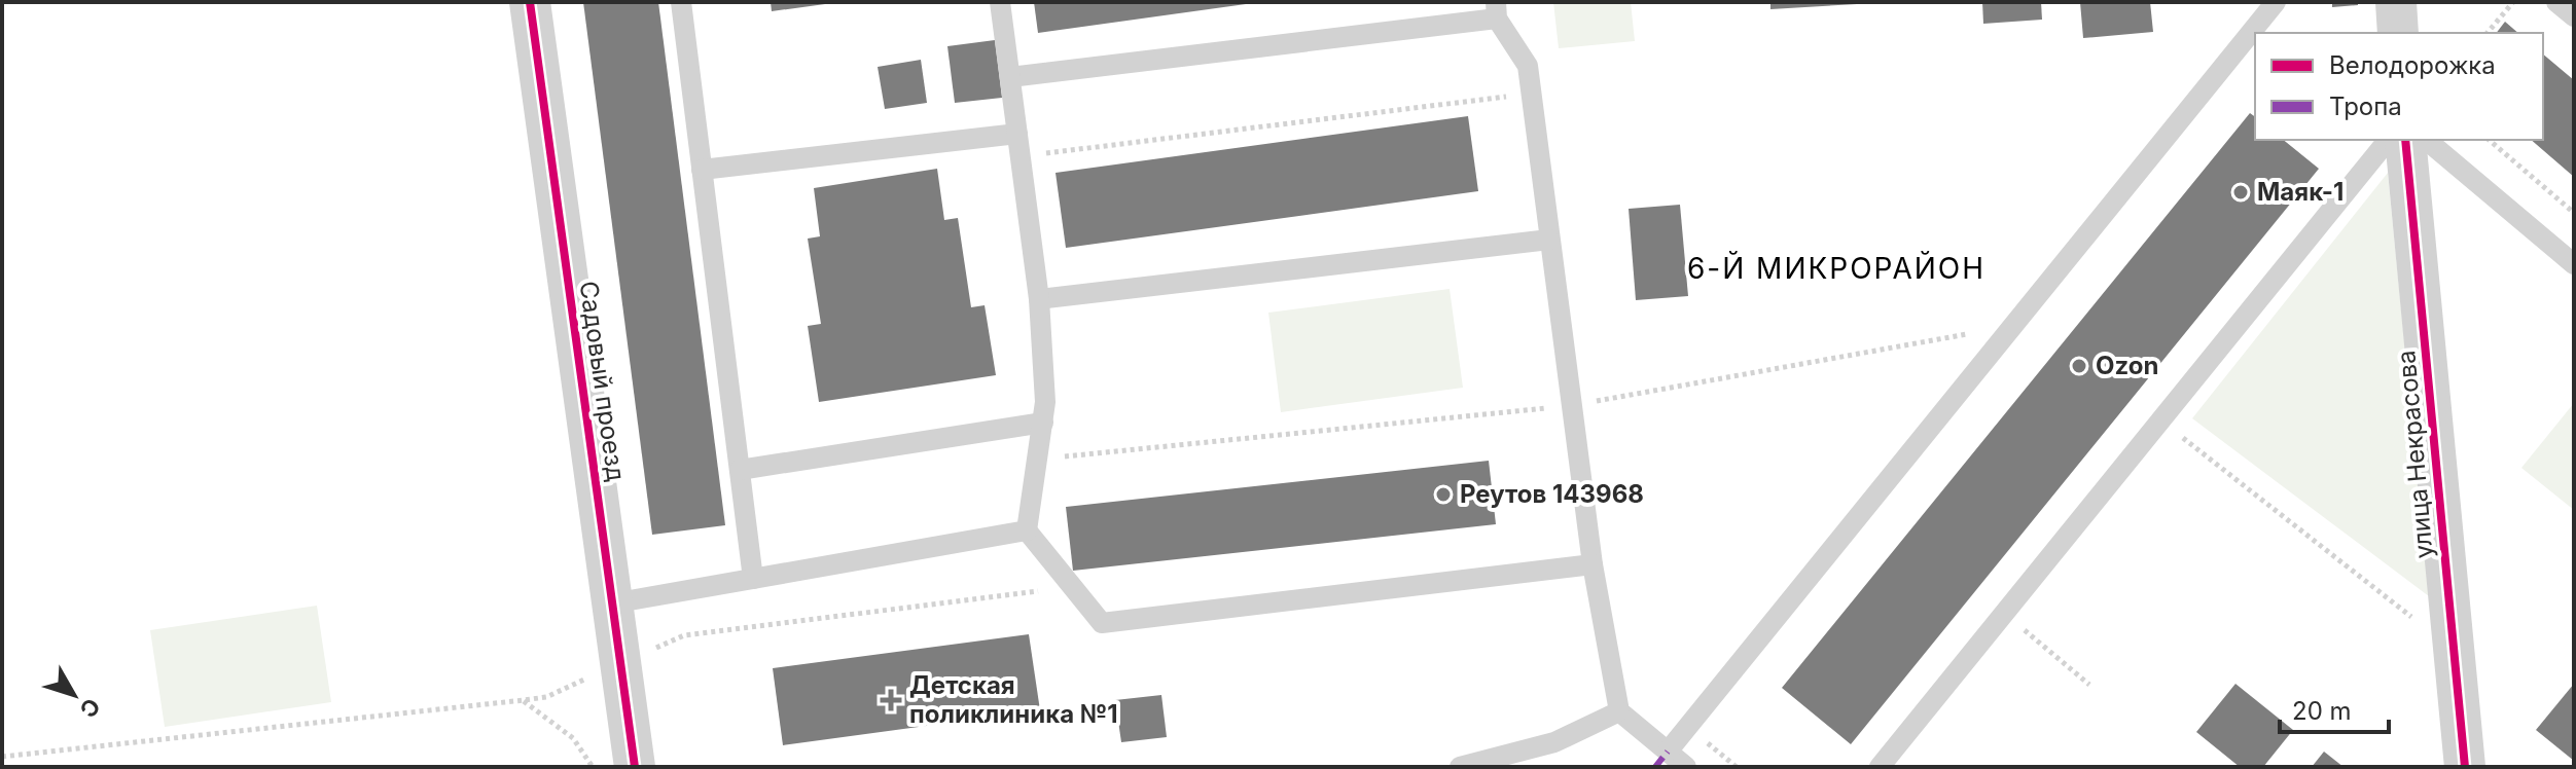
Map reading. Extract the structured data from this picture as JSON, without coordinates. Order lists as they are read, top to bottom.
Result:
{
  "streets": {
    "street": ["Садовый проезд", "улица Некрасова"]
  },
  "districts": ["6-Й МИКРОРАЙОН"],
  "places": {
    "other": ["Маяк-1", "Ozon", "Реутов 143968"],
    "health": ["Детская поликлиника №1"]
  },
  "legend": ["Велодорожка", "Тропа"],
  "scale_bar": "20 m",
  "north": "bottom right"
}
